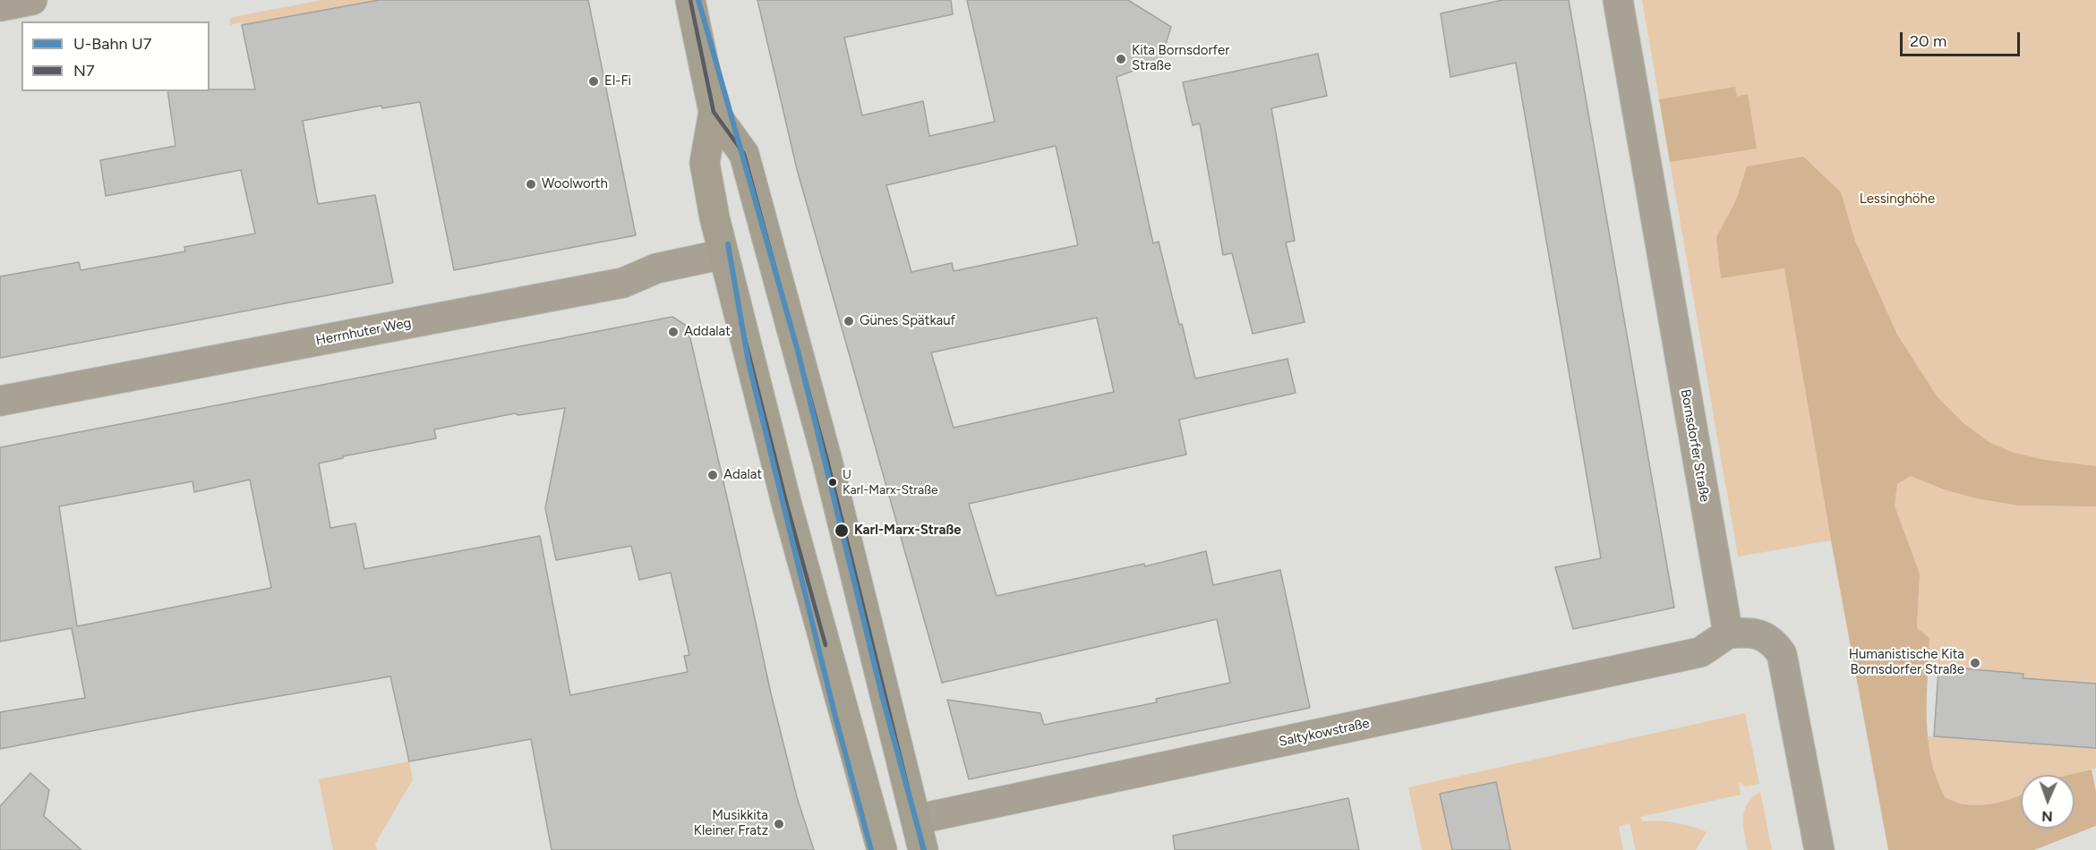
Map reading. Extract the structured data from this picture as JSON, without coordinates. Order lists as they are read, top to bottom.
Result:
{
  "streets": {
    "street": ["Herrnhuter Weg", "Bornsdorfer Straße", "Saltykowstraße"]
  },
  "crossings": [
    ["Bornsdorfer Straße", "Saltykowstraße"]
  ],
  "parks": ["Lessinghöhe"],
  "places": [
    "Kita Bornsdorfer Straße",
    "El-Fi",
    "Woolworth",
    "Günes Spätkauf",
    "Addalat",
    "Adalat",
    "U Karl-Marx-Straße",
    "Karl-Marx-Straße",
    "Humanistische Kita Bornsdorfer Straße",
    "Musikkita Kleiner Fratz"
  ],
  "lines": ["metro line U7", "transit line N7"],
  "legend": ["U-Bahn U7", "N7"],
  "scale_bar": "20 m",
  "north": "bottom"
}
